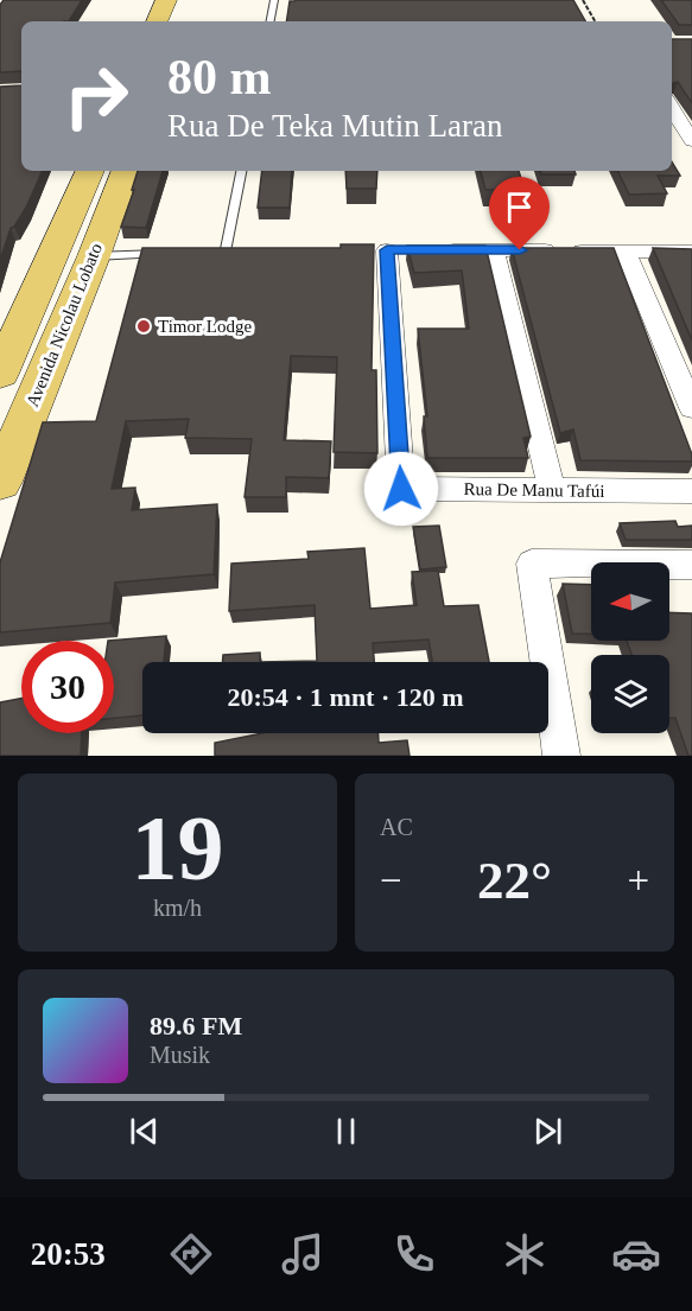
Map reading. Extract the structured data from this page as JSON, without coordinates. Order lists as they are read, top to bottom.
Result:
{
  "streets": {
    "main road": ["Avenida Nicolau Lobato"],
    "street": ["Rua De Manu Tafúi"]
  },
  "places": ["Timor Lodge"],
  "north": "left",
  "page": {
    "turn": ["80 m", "Rua De Teka Mutin Laran"],
    "limit": "30",
    "trip": "20:54 · 1 mnt · 120 m",
    "tile": [
      ["19", "km/h"],
      "AC"
    ],
    "heat": ["−", "22°", "+"],
    "song": ["89.6 FM", "Musik"],
    "tabs": "20:53"
  }
}
